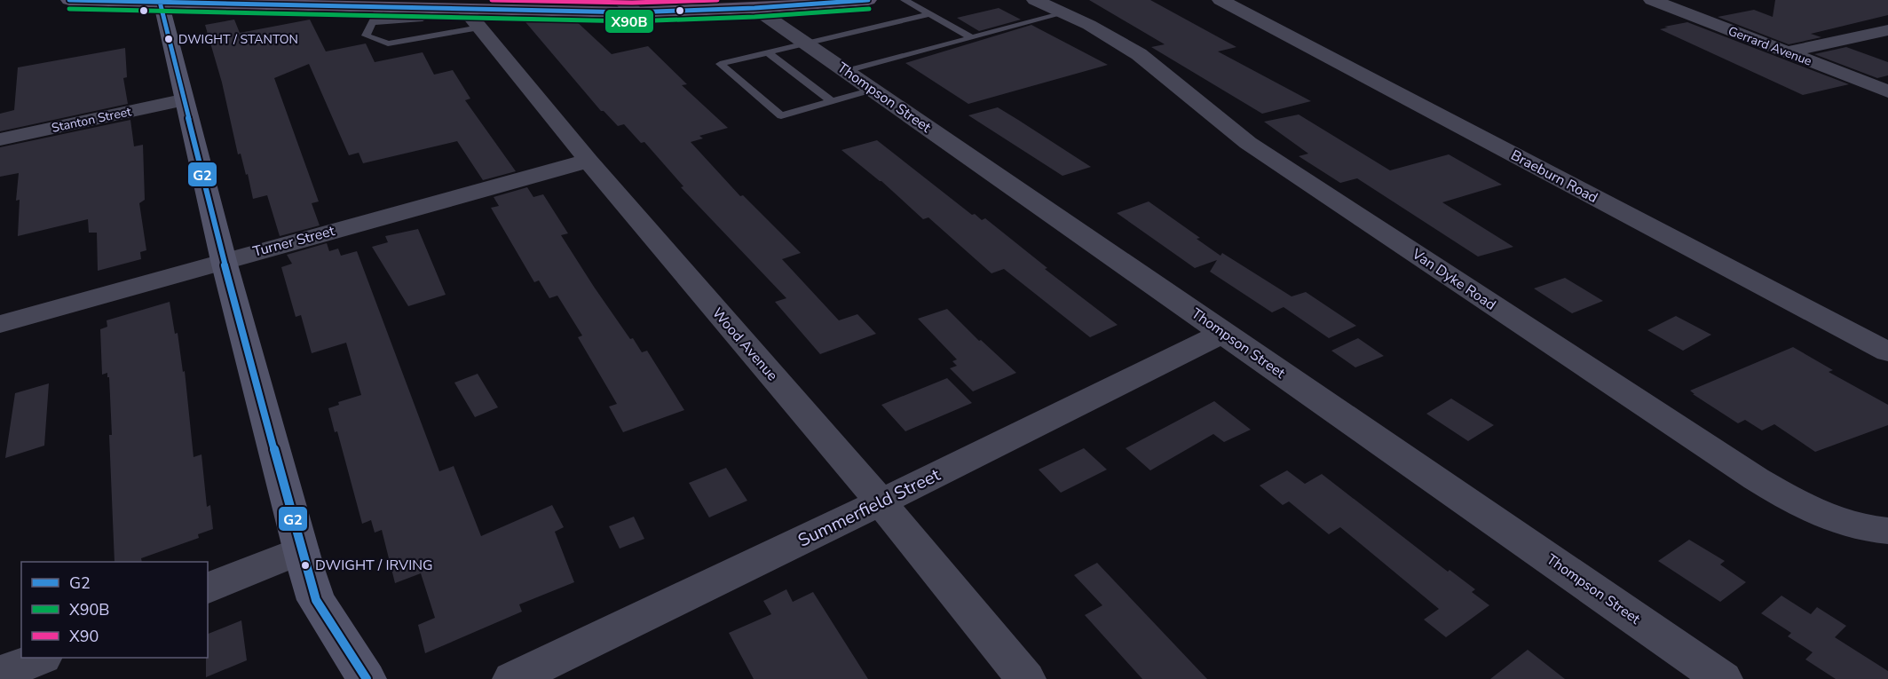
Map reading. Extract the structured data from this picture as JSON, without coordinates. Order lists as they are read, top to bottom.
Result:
{
  "streets": {
    "street": [
      "Gerrard Avenue",
      "Thompson Street",
      "Stanton Street",
      "Braeburn Road",
      "Turner Street",
      "Van Dyke Road",
      "Wood Avenue",
      "Summerfield Street"
    ]
  },
  "crossings": [
    ["Thompson Street", "Summerfield Street"],
    ["Turner Street", "Wood Avenue"],
    ["Wood Avenue", "Summerfield Street"]
  ],
  "places": ["DWIGHT / STANTON", "DWIGHT / IRVING"],
  "lines": ["transit line G2", "transit line X90", "transit line X90B"],
  "legend": ["G2", "X90B", "X90"]
}
